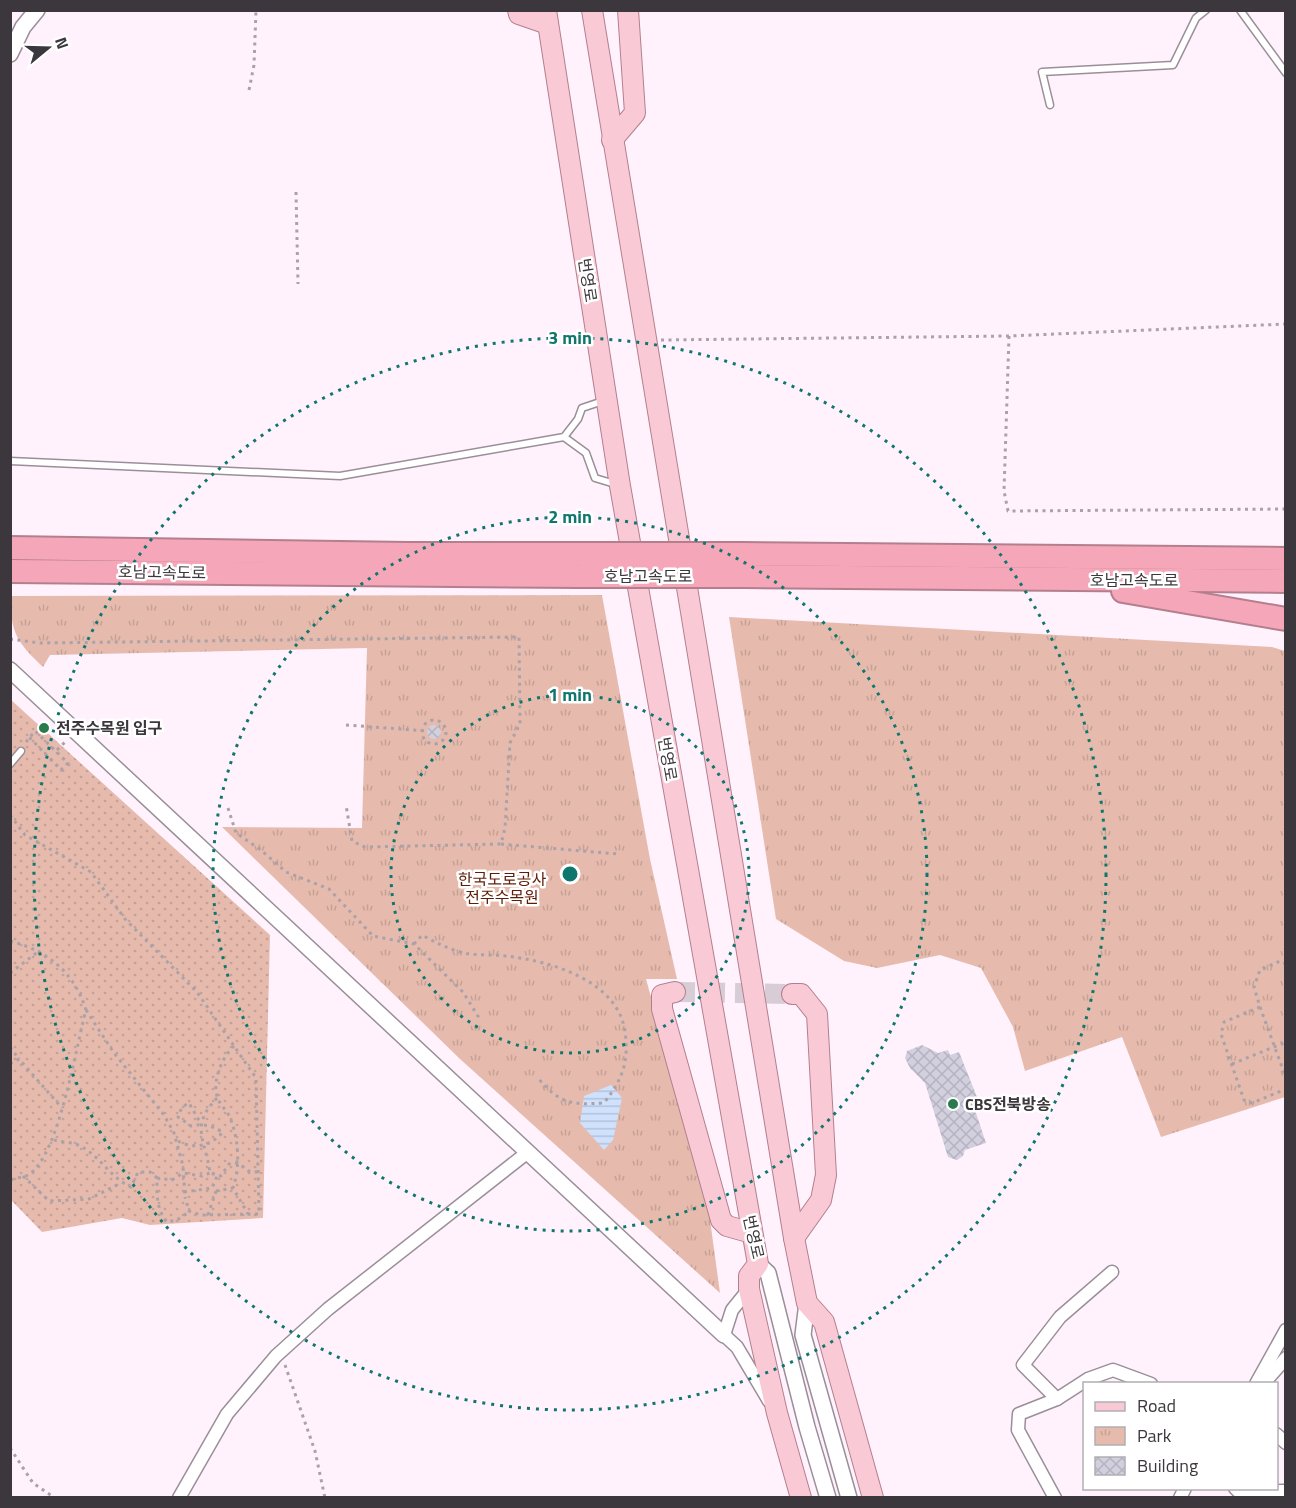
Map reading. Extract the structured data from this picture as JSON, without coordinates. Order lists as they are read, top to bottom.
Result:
{
  "streets": {
    "highway": ["호남고속도로"],
    "main road": ["번영로"]
  },
  "parks": ["한국도로공사 전주수목원"],
  "places": ["전주수목원 입구", "CBS전북방송"],
  "legend": ["Road", "Park", "Building"],
  "north": "right",
  "rings": ["3 min", "2 min", "1 min"]
}
